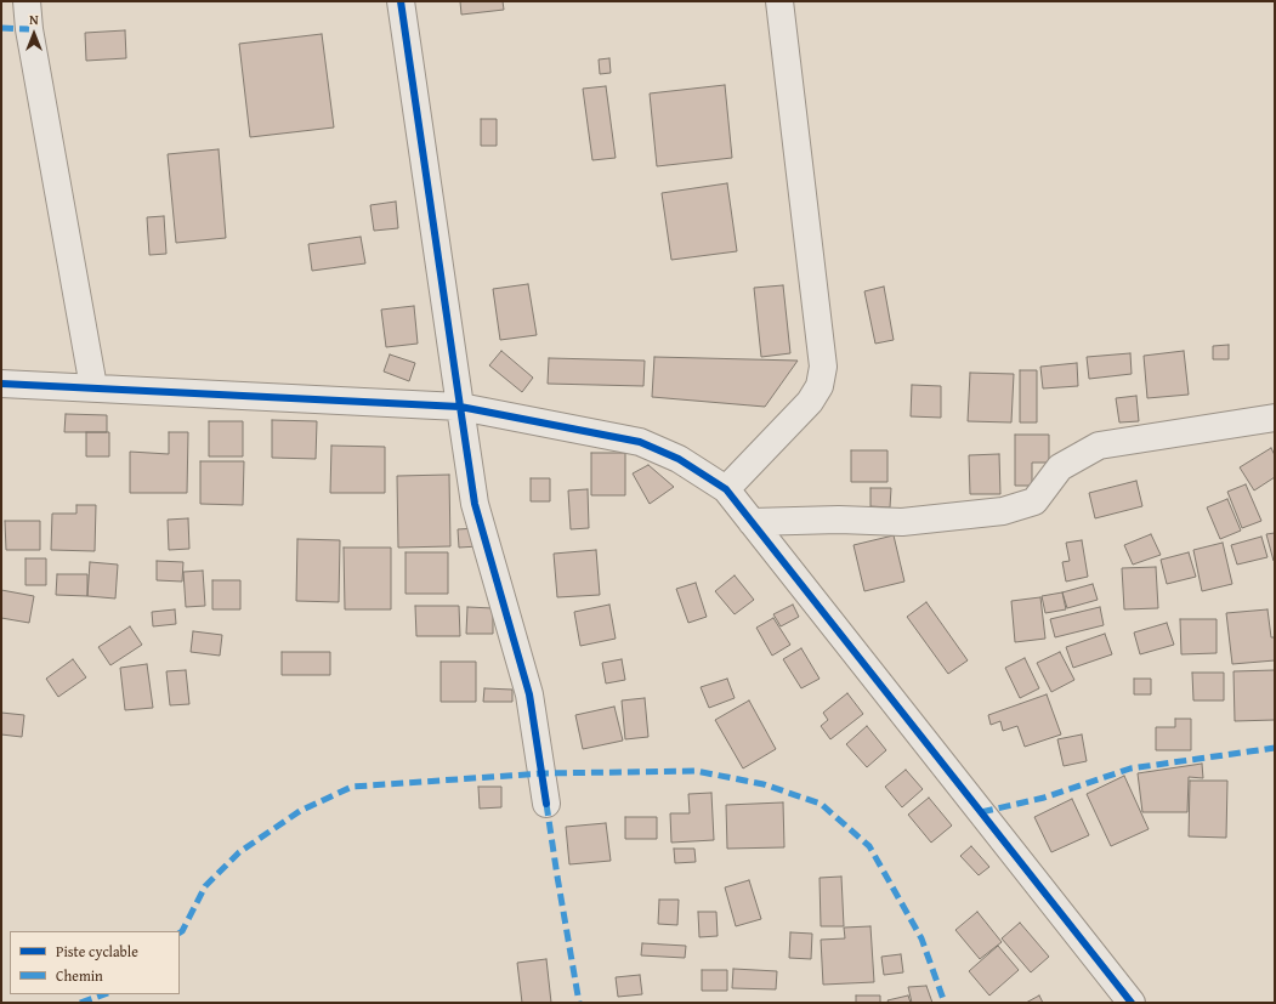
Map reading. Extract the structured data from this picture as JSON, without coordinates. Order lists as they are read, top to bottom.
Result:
{
  "legend": ["Piste cyclable", "Chemin"],
  "north": "top"
}
